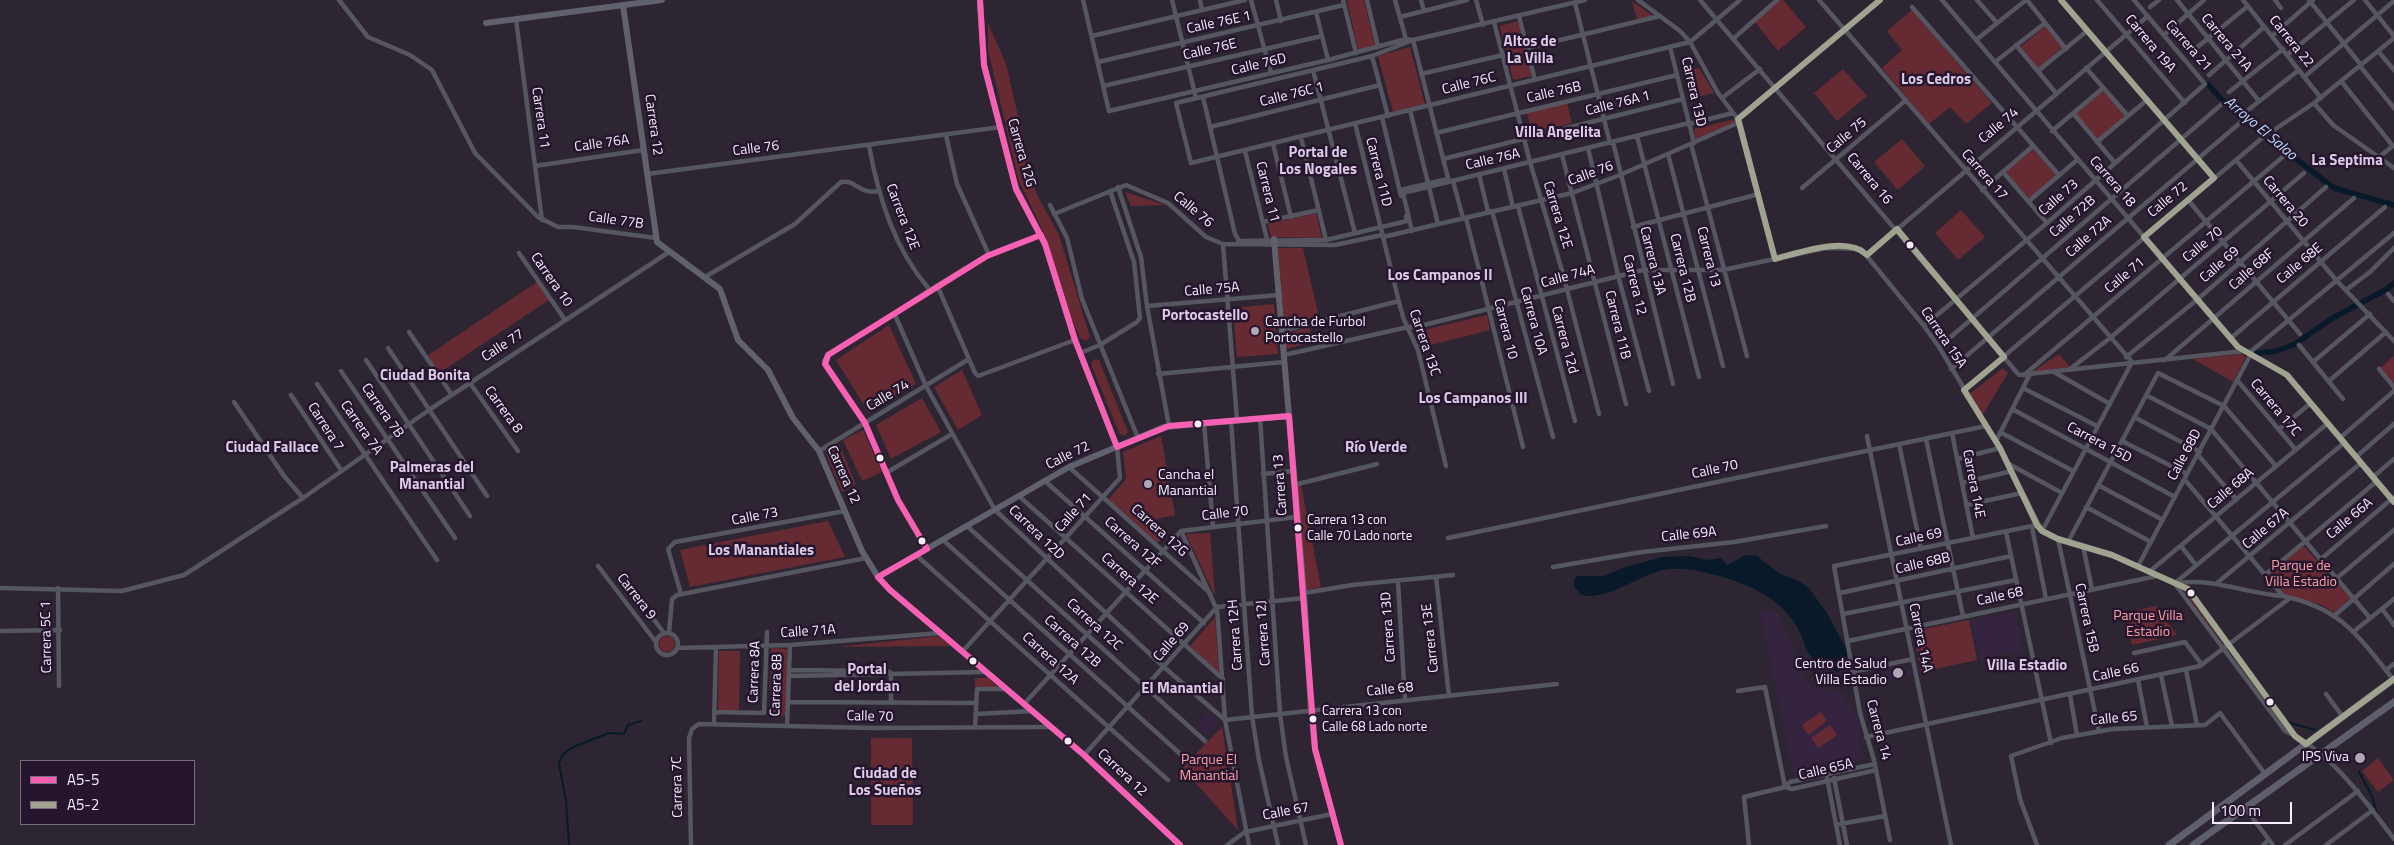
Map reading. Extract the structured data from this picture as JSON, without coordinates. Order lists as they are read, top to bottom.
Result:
{
  "streets": {
    "street": [
      "Calle 76E 1",
      "Carrera 22",
      "Carrera 21A",
      "Carrera 19A",
      "Carrera 21",
      "Calle 76E",
      "Calle 76D",
      "Calle 76C",
      "Carrera 13D",
      "Calle 76B",
      "Calle 76C 1",
      "Calle 76A 1",
      "Carrera 11",
      "Carrera 12",
      "Calle 74",
      "Calle 75",
      "Calle 76A",
      "Calle 76",
      "Carrera 12G",
      "Carrera 11D",
      "Carrera 17",
      "Carrera 16",
      "Carrera 18",
      "Calle 73",
      "Calle 72",
      "Carrera 20",
      "Carrera 12E",
      "Calle 72B",
      "Calle 77B",
      "Calle 72A",
      "Calle 70",
      "Carrera 13",
      "Carrera 13A",
      "Calle 68E",
      "Calle 69",
      "Carrera 12B",
      "Calle 68F",
      "Calle 71",
      "Calle 74A",
      "Carrera 10",
      "Calle 75A",
      "Carrera 10A",
      "Carrera 11B",
      "Carrera 15A",
      "Carrera 12d",
      "Carrera 13C",
      "Calle 77",
      "Carrera 17C",
      "Carrera 8",
      "Carrera 7B",
      "Carrera 7",
      "Carrera 7A",
      "Carrera 15D",
      "Calle 68D",
      "Carrera 14E",
      "Calle 68A",
      "Calle 66A",
      "Calle 67A",
      "Carrera 12D",
      "Calle 69A",
      "Carrera 12F",
      "Calle 68B",
      "Carrera 9",
      "Calle 68",
      "Carrera 15B",
      "Carrera 12C",
      "Calle 71A",
      "Carrera 12J",
      "Carrera 12H",
      "Carrera 5C 1",
      "Carrera 13E",
      "Carrera 14A",
      "Carrera 12A",
      "Carrera 8A",
      "Calle 66",
      "Carrera 8B",
      "Calle 65",
      "Carrera 14",
      "Calle 65A",
      "Carrera 7C",
      "Calle 67"
    ]
  },
  "crossings": [
    ["Carrera 22", "Calle 72"],
    ["Carrera 19A", "Calle 74"],
    ["Carrera 19A", "Calle 73"],
    ["Carrera 21", "Calle 74"],
    ["Carrera 21", "Calle 73"],
    ["Calle 76E", "Calle 76D"],
    ["Calle 76D", "Calle 76C"],
    ["Calle 76D", "Carrera 12E"],
    ["Calle 76D", "Carrera 13A"],
    ["Calle 76C", "Carrera 13D"],
    ["Calle 76C", "Carrera 11"],
    ["Calle 76C", "Carrera 11D"],
    ["Calle 76C", "Carrera 16"],
    ["Calle 76C", "Carrera 12E"],
    ["Calle 76C", "Carrera 13A"],
    ["Carrera 13D", "Calle 76B"],
    ["Carrera 13D", "Calle 76A 1"],
    ["Carrera 13D", "Calle 76A"],
    ["Carrera 13D", "Calle 76"],
    ["Carrera 13D", "Calle 68"],
    ["Calle 76B", "Carrera 12E"],
    ["Calle 76B", "Carrera 13A"],
    ["Calle 76A 1", "Carrera 12E"],
    ["Calle 76A 1", "Carrera 13A"],
    ["Carrera 11", "Calle 76A"],
    ["Carrera 11", "Calle 76"],
    ["Carrera 11", "Calle 77B"],
    ["Carrera 11", "Carrera 13"],
    ["Carrera 12", "Calle 74"],
    ["Carrera 12", "Calle 76A"],
    ["Carrera 12", "Calle 76"],
    ["Carrera 12", "Calle 73"],
    ["Carrera 12", "Calle 72"],
    ["Carrera 12", "Calle 77B"],
    ["Carrera 12", "Calle 70"],
    ["Carrera 12", "Calle 69"],
    ["Carrera 12", "Calle 71"],
    ["Carrera 12", "Calle 74A"],
    ["Carrera 12", "Calle 77"],
    ["Carrera 12", "Calle 71A"],
    ["Calle 74", "Carrera 17"],
    ["Calle 74", "Carrera 16"],
    ["Calle 74", "Carrera 18"],
    ["Calle 74", "Carrera 15A"],
    ["Calle 74", "Carrera 12D"],
    ["Calle 75", "Carrera 17"],
    ["Calle 75", "Carrera 16"],
    ["Calle 76A", "Carrera 12E"],
    ["Calle 76A", "Carrera 13A"],
    ["Calle 76A", "Carrera 12B"],
    ["Calle 76A", "Carrera 11B"],
    ["Calle 76A", "Carrera 12d"],
    ["Calle 76", "Carrera 12G"],
    ["Calle 76", "Carrera 11D"],
    ["Calle 76", "Carrera 17"],
    ["Calle 76", "Carrera 16"],
    ["Calle 76", "Carrera 12E"],
    ["Calle 76", "Carrera 13"],
    ["Calle 76", "Carrera 13A"],
    ["Calle 76", "Carrera 12B"],
    ["Calle 76", "Carrera 10"],
    ["Calle 76", "Carrera 10A"],
    ["Calle 76", "Carrera 11B"],
    ["Calle 76", "Carrera 12d"],
    ["Calle 76", "Carrera 13C"],
    ["Calle 76", "Carrera 12H"],
    ["Carrera 12G", "Calle 72"],
    ["Carrera 12G", "Calle 71"],
    ["Carrera 11D", "Carrera 13C"],
    ["Carrera 17", "Calle 73"],
    ["Carrera 17", "Calle 72"],
    ["Carrera 17", "Calle 72B"],
    ["Carrera 17", "Calle 72A"],
    ["Carrera 17", "Calle 70"],
    ["Carrera 17", "Calle 69"],
    ["Carrera 17", "Calle 71"],
    ["Carrera 16", "Calle 73"],
    ["Carrera 16", "Calle 72"],
    ["Carrera 16", "Calle 72B"],
    ["Carrera 16", "Calle 72A"],
    ["Carrera 16", "Calle 71"],
    ["Carrera 18", "Calle 73"],
    ["Carrera 18", "Calle 72"],
    ["Carrera 18", "Calle 72B"],
    ["Carrera 18", "Calle 72A"],
    ["Carrera 18", "Calle 70"],
    ["Carrera 18", "Calle 68E"],
    ["Carrera 18", "Calle 69"],
    ["Carrera 18", "Calle 68F"],
    ["Carrera 18", "Calle 71"],
    ["Carrera 18", "Calle 68D"],
    ["Carrera 18", "Calle 68A"],
    ["Carrera 18", "Calle 66A"],
    ["Carrera 18", "Calle 67A"],
    ["Calle 73", "Carrera 15A"],
    ["Calle 72", "Carrera 20"],
    ["Calle 72", "Carrera 12E"],
    ["Calle 72", "Carrera 13"],
    ["Calle 72", "Carrera 12B"],
    ["Calle 72", "Calle 71"],
    ["Calle 72", "Carrera 15A"],
    ["Calle 72", "Carrera 12D"],
    ["Calle 72", "Carrera 12F"],
    ["Calle 72", "Carrera 12C"],
    ["Calle 72", "Carrera 12J"],
    ["Calle 72", "Carrera 12H"],
    ["Calle 72", "Carrera 12A"],
    ["Carrera 20", "Calle 70"],
    ["Carrera 20", "Calle 68E"],
    ["Carrera 20", "Calle 69"],
    ["Carrera 20", "Calle 68F"],
    ["Carrera 20", "Calle 71"],
    ["Carrera 20", "Calle 68D"],
    ["Carrera 12E", "Calle 69"],
    ["Carrera 12E", "Calle 71"],
    ["Carrera 12E", "Calle 74A"],
    ["Calle 72B", "Carrera 15A"],
    ["Calle 72A", "Carrera 15A"],
    ["Calle 70", "Carrera 13"],
    ["Calle 70", "Carrera 15A"],
    ["Calle 70", "Carrera 14E"],
    ["Calle 70", "Carrera 12J"],
    ["Calle 70", "Carrera 12H"],
    ["Calle 70", "Carrera 14A"],
    ["Calle 70", "Carrera 8B"],
    ["Calle 70", "Carrera 7C"],
    ["Carrera 13", "Calle 74A"],
    ["Carrera 13", "Calle 75A"],
    ["Carrera 13", "Calle 68"],
    ["Carrera 13", "Calle 67"],
    ["Carrera 13A", "Calle 74A"],
    ["Calle 69", "Carrera 12B"],
    ["Calle 69", "Carrera 15A"],
    ["Calle 69", "Carrera 14E"],
    ["Calle 69", "Carrera 12D"],
    ["Calle 69", "Carrera 12F"],
    ["Calle 69", "Carrera 12C"],
    ["Calle 69", "Carrera 14A"],
    ["Calle 69", "Carrera 12A"],
    ["Calle 69", "Carrera 14"],
    ["Carrera 12B", "Calle 71"],
    ["Carrera 12B", "Calle 74A"],
    ["Calle 71", "Carrera 12D"],
    ["Calle 71", "Carrera 12F"],
    ["Calle 71", "Carrera 12C"],
    ["Calle 71", "Carrera 12A"],
    ["Calle 74A", "Carrera 10"],
    ["Calle 74A", "Carrera 10A"],
    ["Calle 74A", "Carrera 11B"],
    ["Calle 74A", "Carrera 15A"],
    ["Calle 74A", "Carrera 12d"],
    ["Calle 74A", "Carrera 13C"],
    ["Carrera 10", "Calle 77"],
    ["Calle 75A", "Carrera 12H"],
    ["Carrera 15A", "Calle 68D"],
    ["Carrera 15A", "Calle 68A"],
    ["Carrera 15A", "Calle 68"],
    ["Carrera 15A", "Carrera 15B"],
    ["Calle 77", "Carrera 8"],
    ["Calle 77", "Carrera 7B"],
    ["Calle 77", "Carrera 7"],
    ["Calle 77", "Carrera 7A"],
    ["Calle 77", "Carrera 5C 1"],
    ["Carrera 17C", "Calle 68D"],
    ["Carrera 17C", "Calle 68A"],
    ["Carrera 15D", "Calle 68D"],
    ["Carrera 12D", "Calle 68"],
    ["Calle 68B", "Carrera 14A"],
    ["Calle 68B", "Carrera 14"],
    ["Carrera 9", "Calle 71A"],
    ["Calle 68", "Carrera 15B"],
    ["Calle 68", "Carrera 12J"],
    ["Calle 68", "Carrera 12H"],
    ["Calle 68", "Carrera 13E"],
    ["Calle 68", "Carrera 14A"],
    ["Calle 68", "Carrera 14"],
    ["Carrera 15B", "Calle 66"],
    ["Carrera 15B", "Calle 65"],
    ["Calle 71A", "Carrera 8A"],
    ["Calle 71A", "Carrera 8B"],
    ["Carrera 12J", "Calle 67"],
    ["Carrera 12H", "Calle 67"],
    ["Carrera 14A", "Calle 66"],
    ["Calle 66", "Carrera 14"],
    ["Carrera 14", "Calle 65A"]
  ],
  "districts": [
    "Altos de La Villa",
    "Los Cedros",
    "Villa Angelita",
    "Portal de Los Nogales",
    "La Septima",
    "Los Campanos II",
    "Portocastello",
    "Ciudad Bonita",
    "Los Campanos III",
    "Ciudad Fallace",
    "Río Verde",
    "Palmeras del Manantial",
    "Los Manantiales",
    "Villa Estadio",
    "Portal del Jordan",
    "El Manantial",
    "Ciudad de Los Sueños"
  ],
  "water": ["Arroyo El Salao"],
  "parks": ["Parque de Villa Estadio", "Parque Villa Estadio", "Parque El Manantial"],
  "places": [
    "Cancha de Furbol Portocastello",
    "Cancha el Manantial",
    "Carrera 13 con Calle 70 Lado norte",
    "Centro de Salud Villa Estadio",
    "Carrera 13 con Calle 68 Lado norte",
    "IPS Viva"
  ],
  "lines": ["transit line A5-5", "transit line A5-2"],
  "legend": ["A5-5", "A5-2"],
  "scale_bar": "100 m"
}
